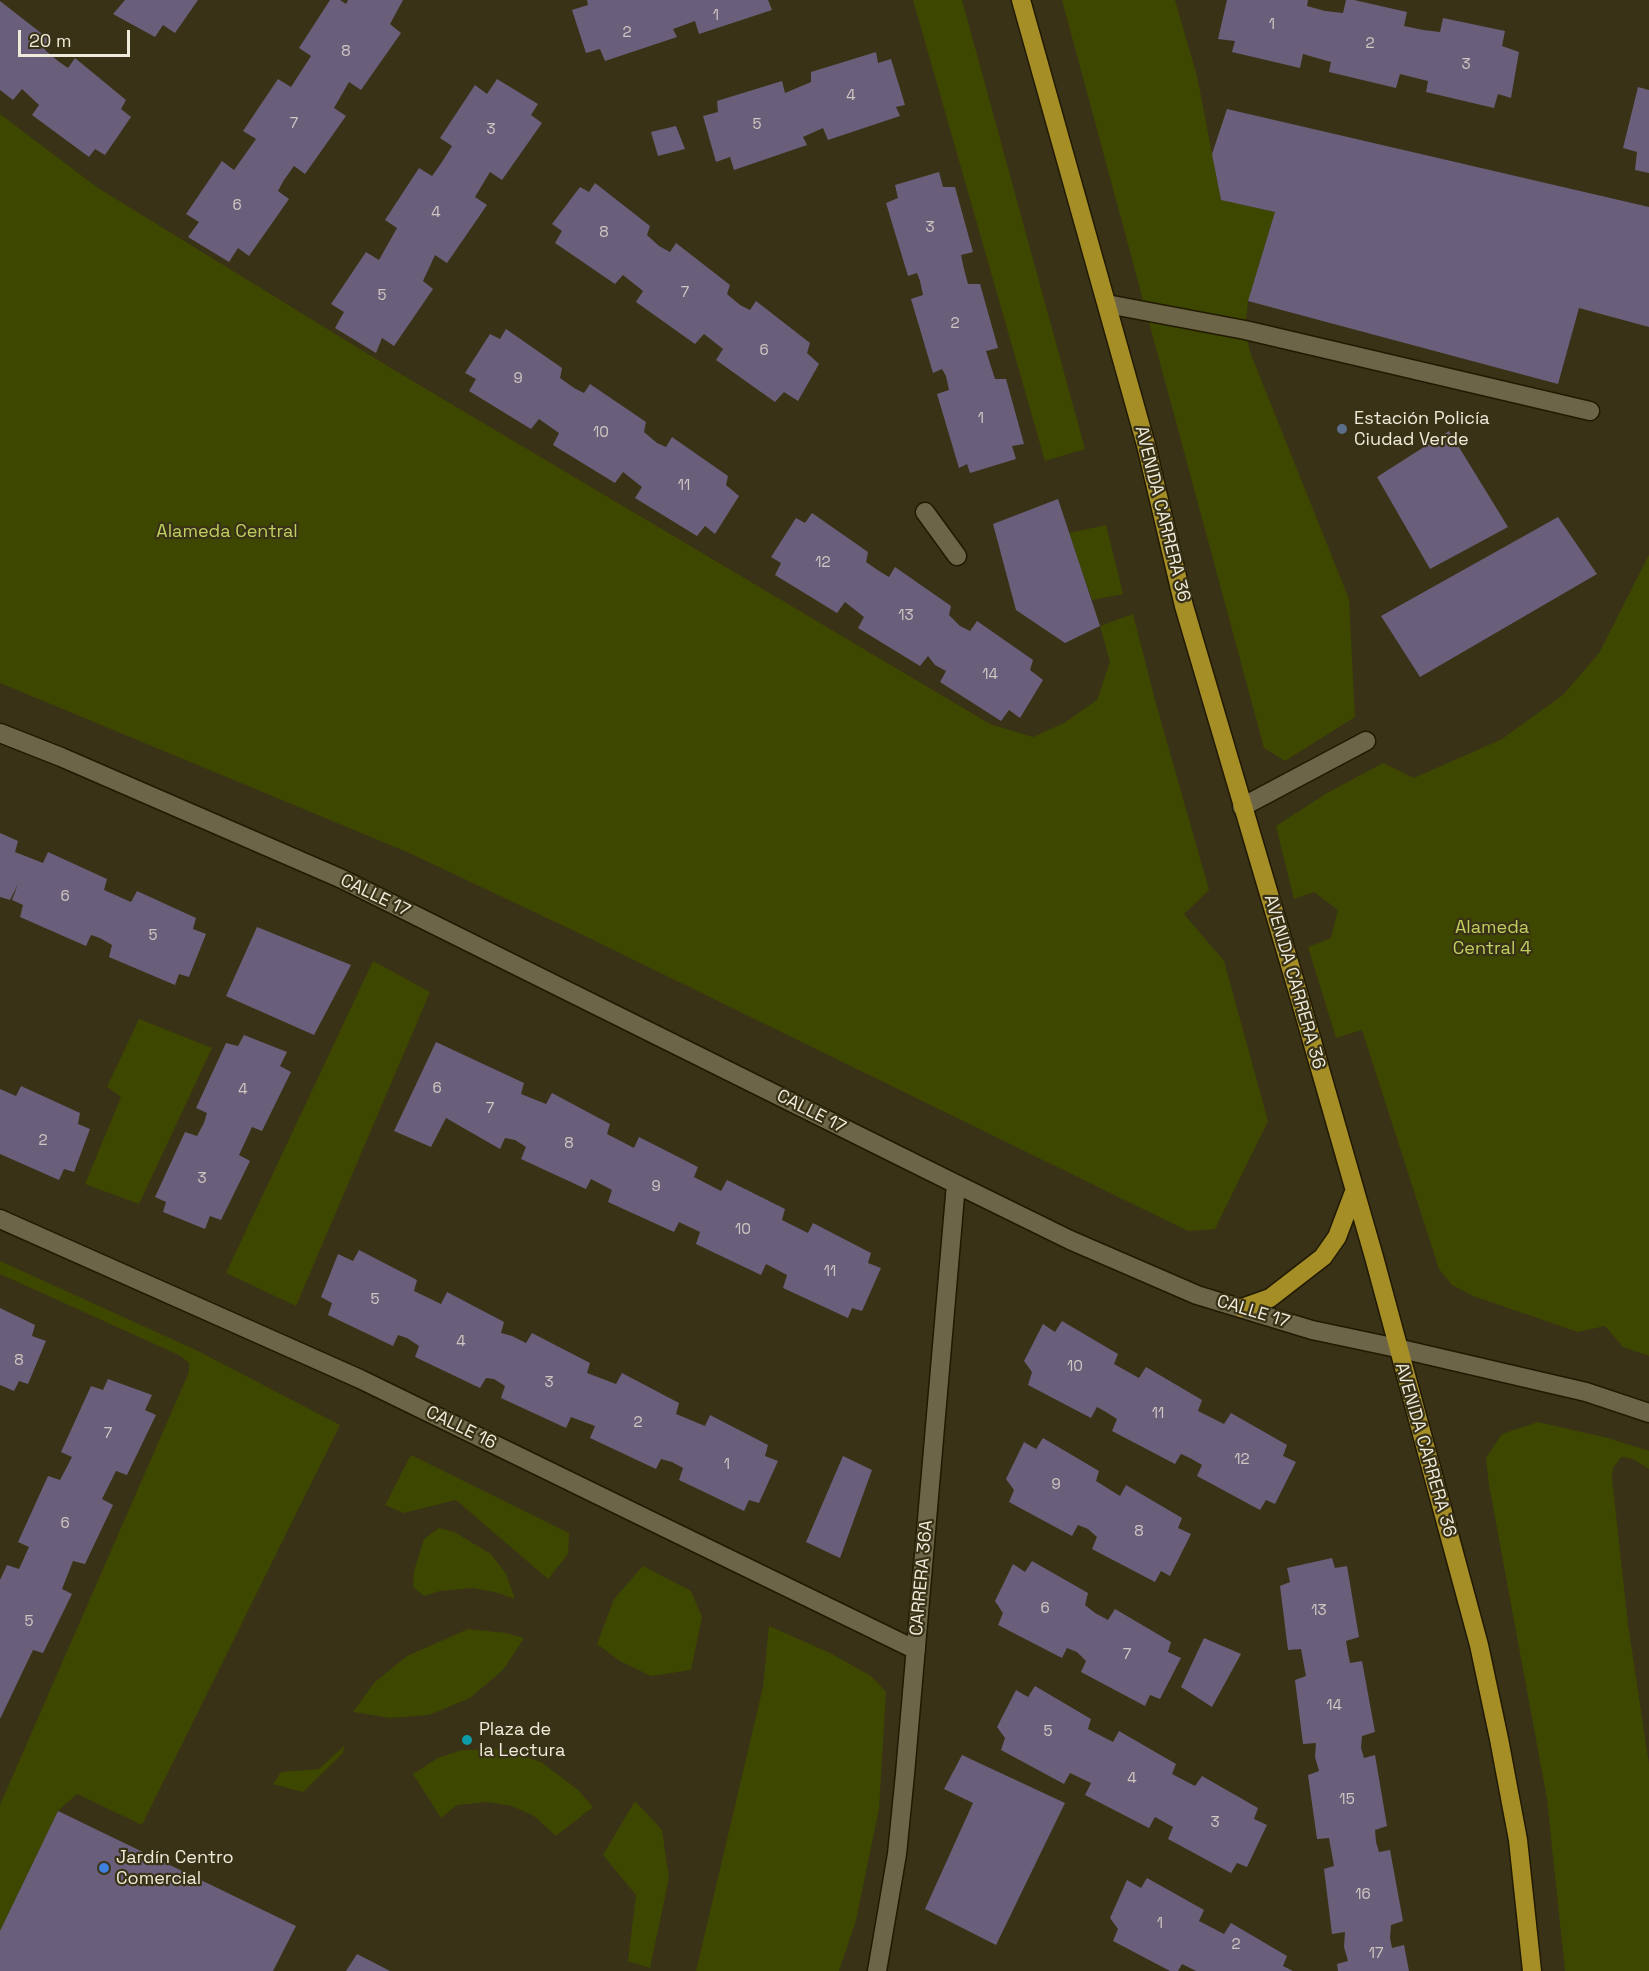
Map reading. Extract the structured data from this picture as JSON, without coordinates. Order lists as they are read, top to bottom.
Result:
{
  "streets": {
    "main road": ["AVENIDA CARRERA 36"],
    "street": ["CALLE 17", "CALLE 16", "CARRERA 36A"]
  },
  "crossings": [
    ["AVENIDA CARRERA 36", "CALLE 17"],
    ["CALLE 17", "CARRERA 36A"],
    ["CALLE 16", "CARRERA 36A"]
  ],
  "parks": ["Alameda Central", "Alameda Central 4"],
  "places": ["Estación Policía Ciudad Verde", "Plaza de la Lectura", "Jardín Centro Comercial"],
  "house_numbers": [
    "1",
    "1",
    "2",
    "2",
    "8",
    "3",
    "4",
    "7",
    "5",
    "3",
    "6",
    "4",
    "3",
    "8",
    "7",
    "5",
    "2",
    "6",
    "9",
    "1",
    "10",
    "11",
    "12",
    "13",
    "14",
    "6",
    "5",
    "6",
    "4",
    "7",
    "2",
    "8",
    "3",
    "9",
    "10",
    "11",
    "5",
    "4",
    "8",
    "10",
    "3",
    "11",
    "2",
    "7",
    "12",
    "1",
    "9",
    "6",
    "8",
    "6",
    "13",
    "5",
    "7",
    "14",
    "5",
    "4",
    "15",
    "3",
    "16",
    "1",
    "2",
    "17"
  ],
  "scale_bar": "20 m"
}
